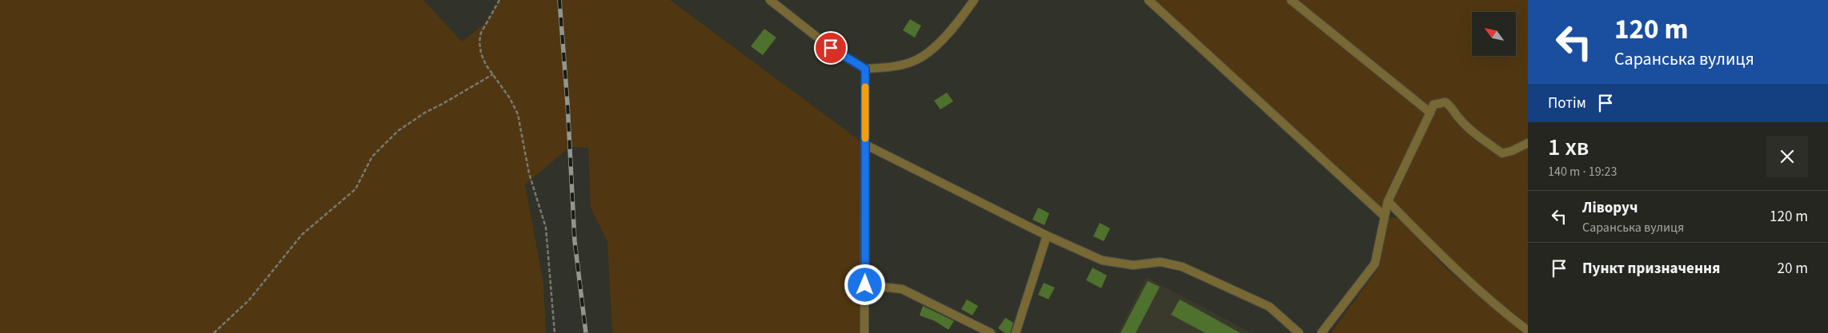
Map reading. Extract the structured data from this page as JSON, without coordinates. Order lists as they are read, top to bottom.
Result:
{
  "north": "top left",
  "page": {
    "turn": ["120 m", "Саранська вулиця"],
    "then": "Потім",
    "heading": ["1 хв", "140 m · 19:23"],
    "list": [
      {
        "name": "Ліворуч",
        "note": "Саранська вулиця",
        "value": "120 m"
      },
      {
        "name": "Пункт призначення",
        "value": "20 m"
      }
    ]
  }
}
